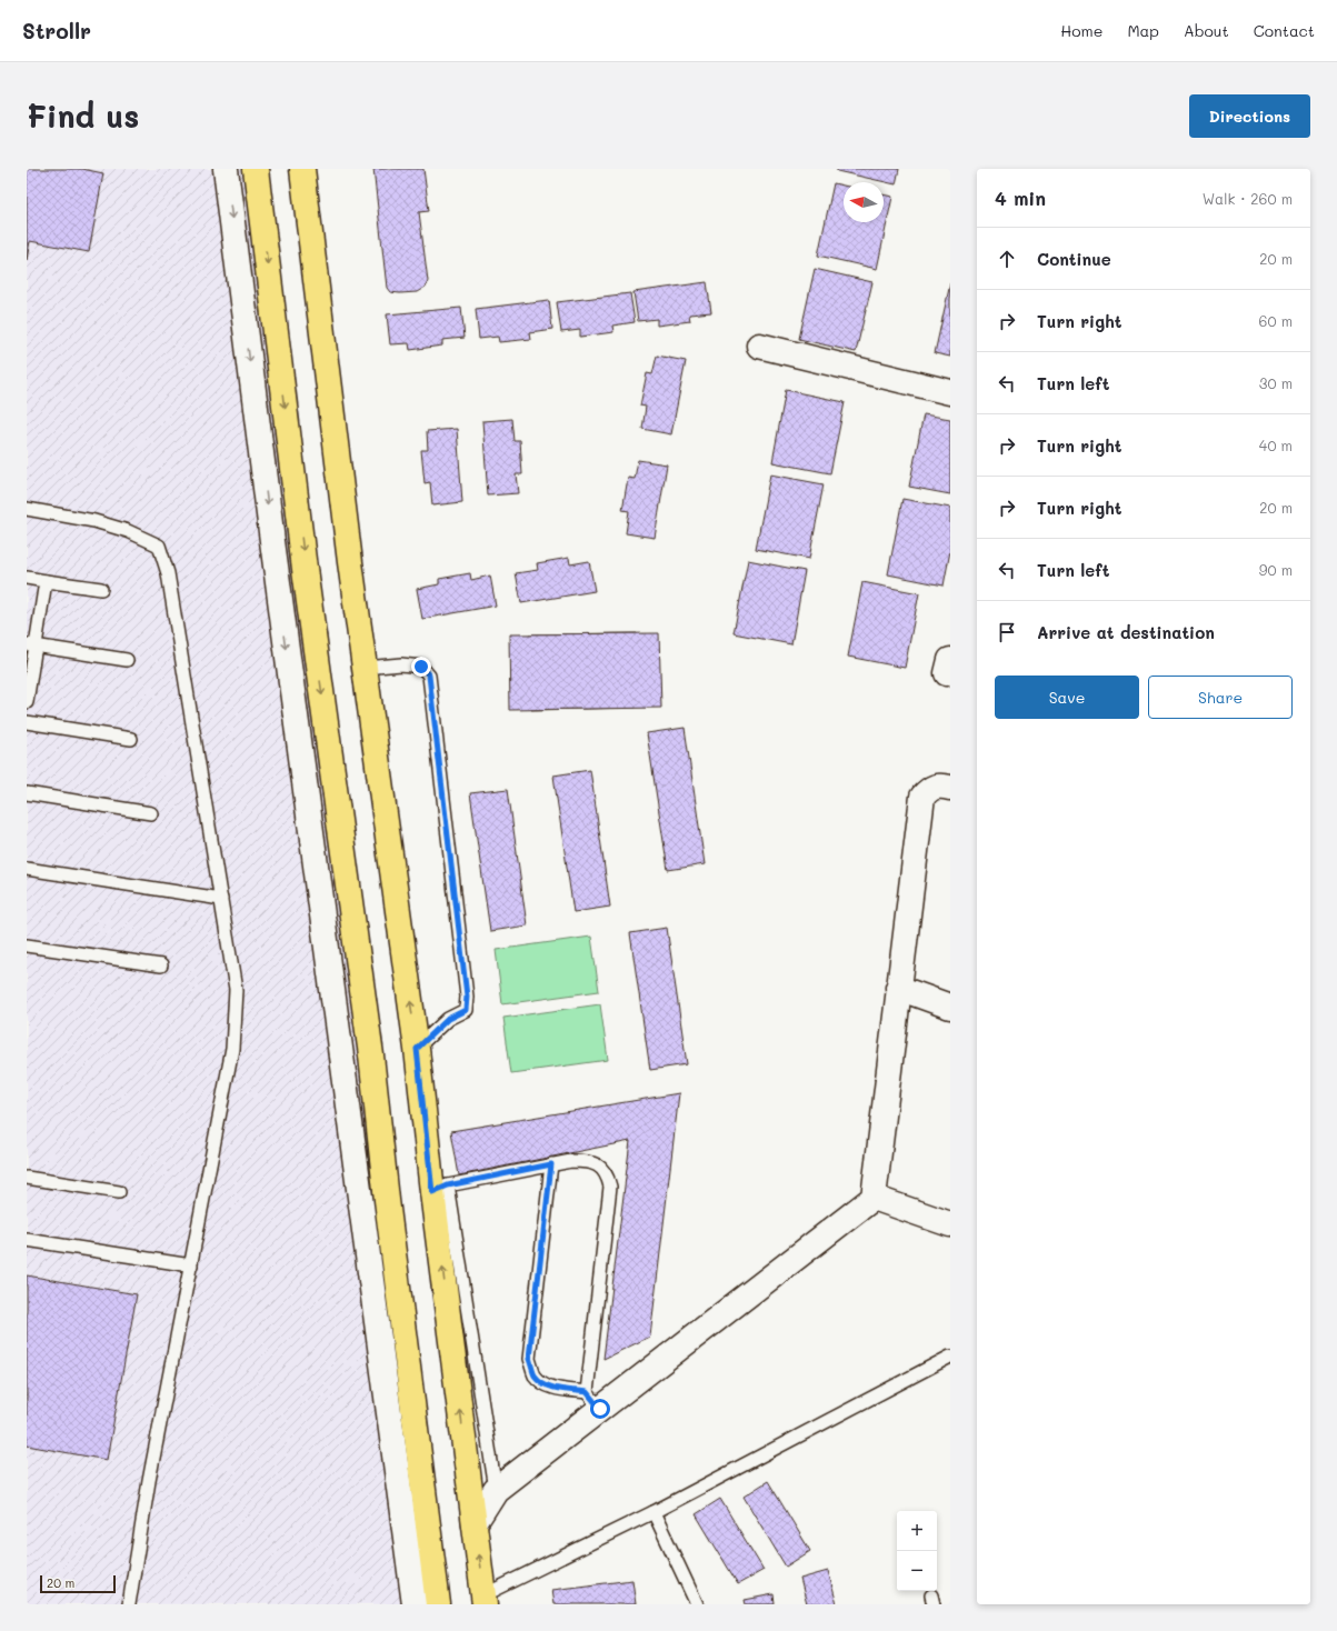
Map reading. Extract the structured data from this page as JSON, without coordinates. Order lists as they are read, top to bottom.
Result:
{
  "scale_bar": "20 m",
  "north": "left",
  "page": {
    "header": "Strollr",
    "nav": [
      "Home",
      "Map",
      "About",
      "Contact"
    ],
    "buttons": [
      "Directions",
      ["Save", "Share"]
    ],
    "title": "Find us",
    "heading": ["4 min", "Walk · 260 m"],
    "list": [
      ["Continue", "20 m"],
      ["Turn right", "60 m"],
      ["Turn left", "30 m"],
      ["Turn right", "40 m"],
      ["Turn right", "20 m"],
      ["Turn left", "90 m"],
      "Arrive at destination"
    ],
    "map_buttons": ["+", "−"],
    "scale": "20 m"
  }
}
